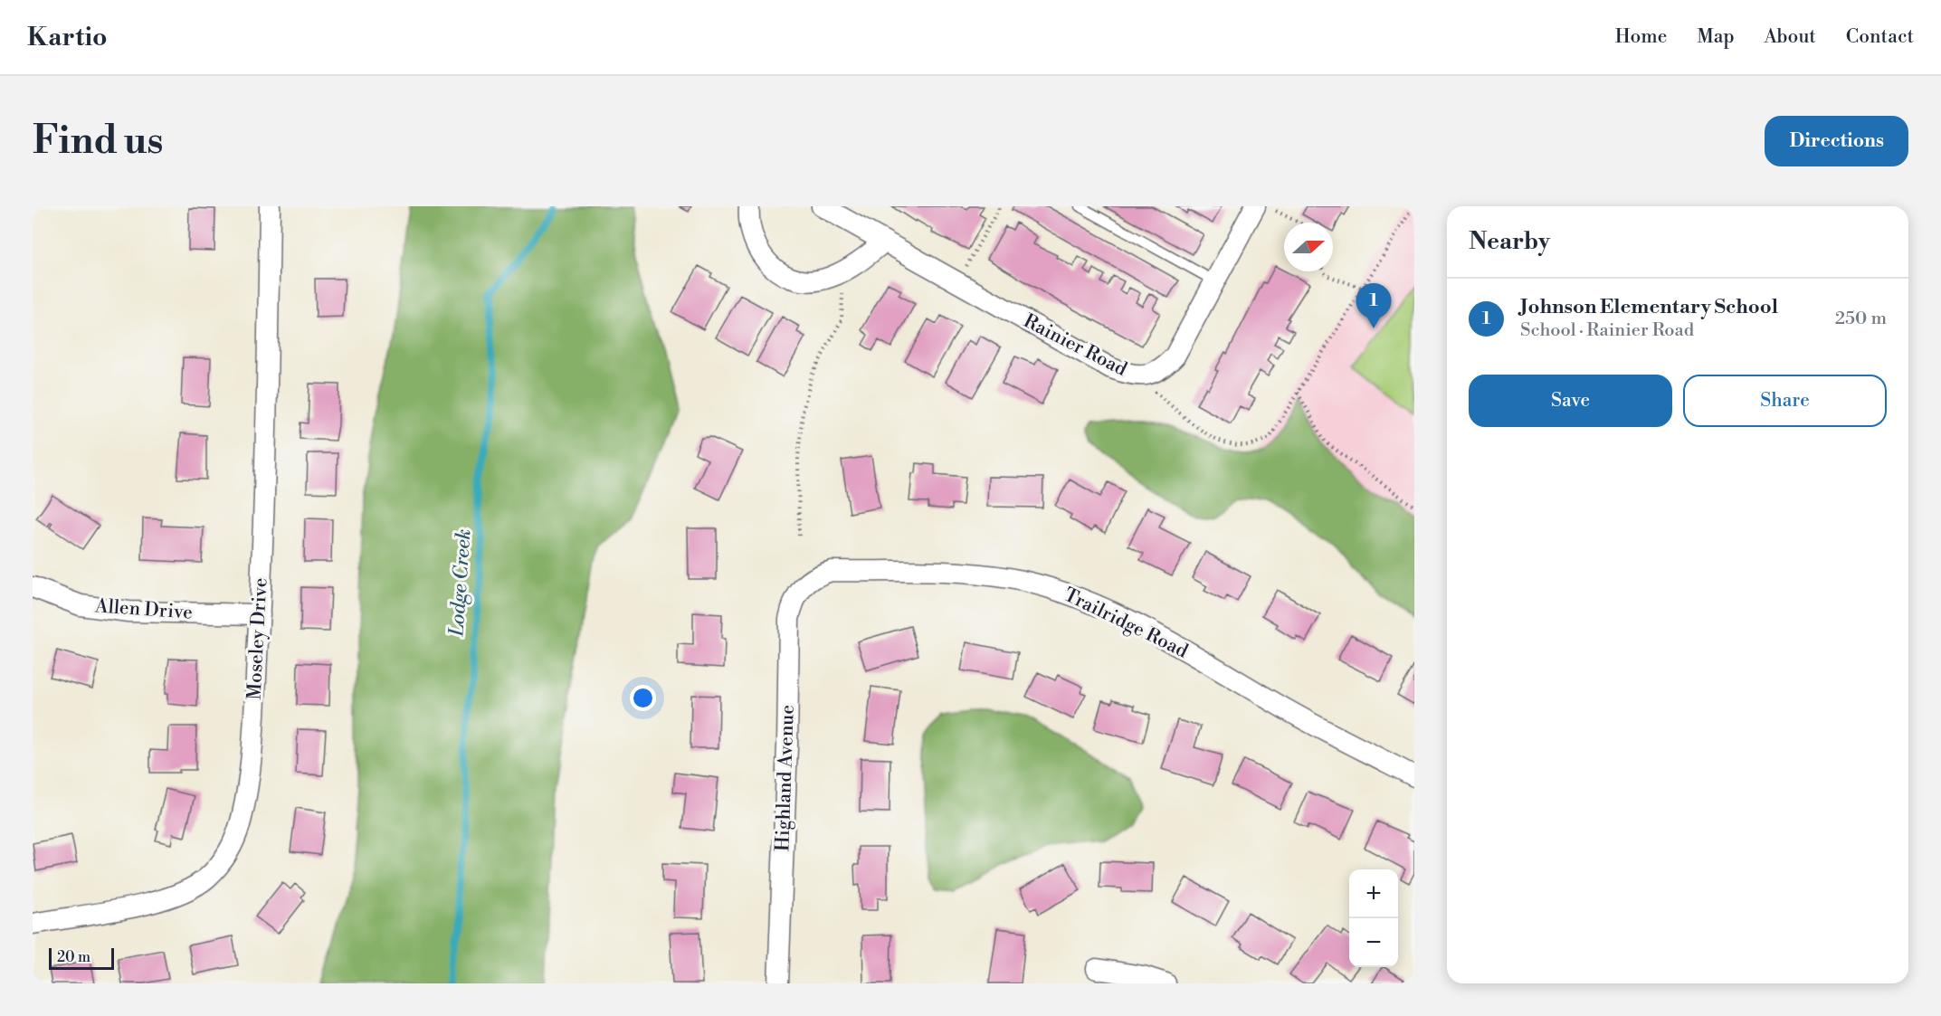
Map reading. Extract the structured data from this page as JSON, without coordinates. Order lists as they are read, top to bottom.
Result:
{
  "streets": {
    "street": [
      "Rainier Road",
      "Allen Drive",
      "Trailridge Road",
      "Moseley Drive",
      "Highland Avenue"
    ]
  },
  "crossings": [
    ["Allen Drive", "Moseley Drive"],
    ["Trailridge Road", "Highland Avenue"]
  ],
  "water": ["Lodge Creek"],
  "scale_bar": "20 m",
  "north": "right",
  "page": {
    "header": "Kartio",
    "nav": [
      "Home",
      "Map",
      "About",
      "Contact"
    ],
    "buttons": [
      "Directions",
      ["Save", "Share"]
    ],
    "title": "Find us",
    "heading": "Nearby",
    "list": [
      {
        "mark": "1",
        "name": "Johnson Elementary School",
        "note": "School · Rainier Road",
        "value": "250 m"
      }
    ],
    "pins": "1",
    "map_buttons": ["+", "−"],
    "scale": "20 m"
  }
}
